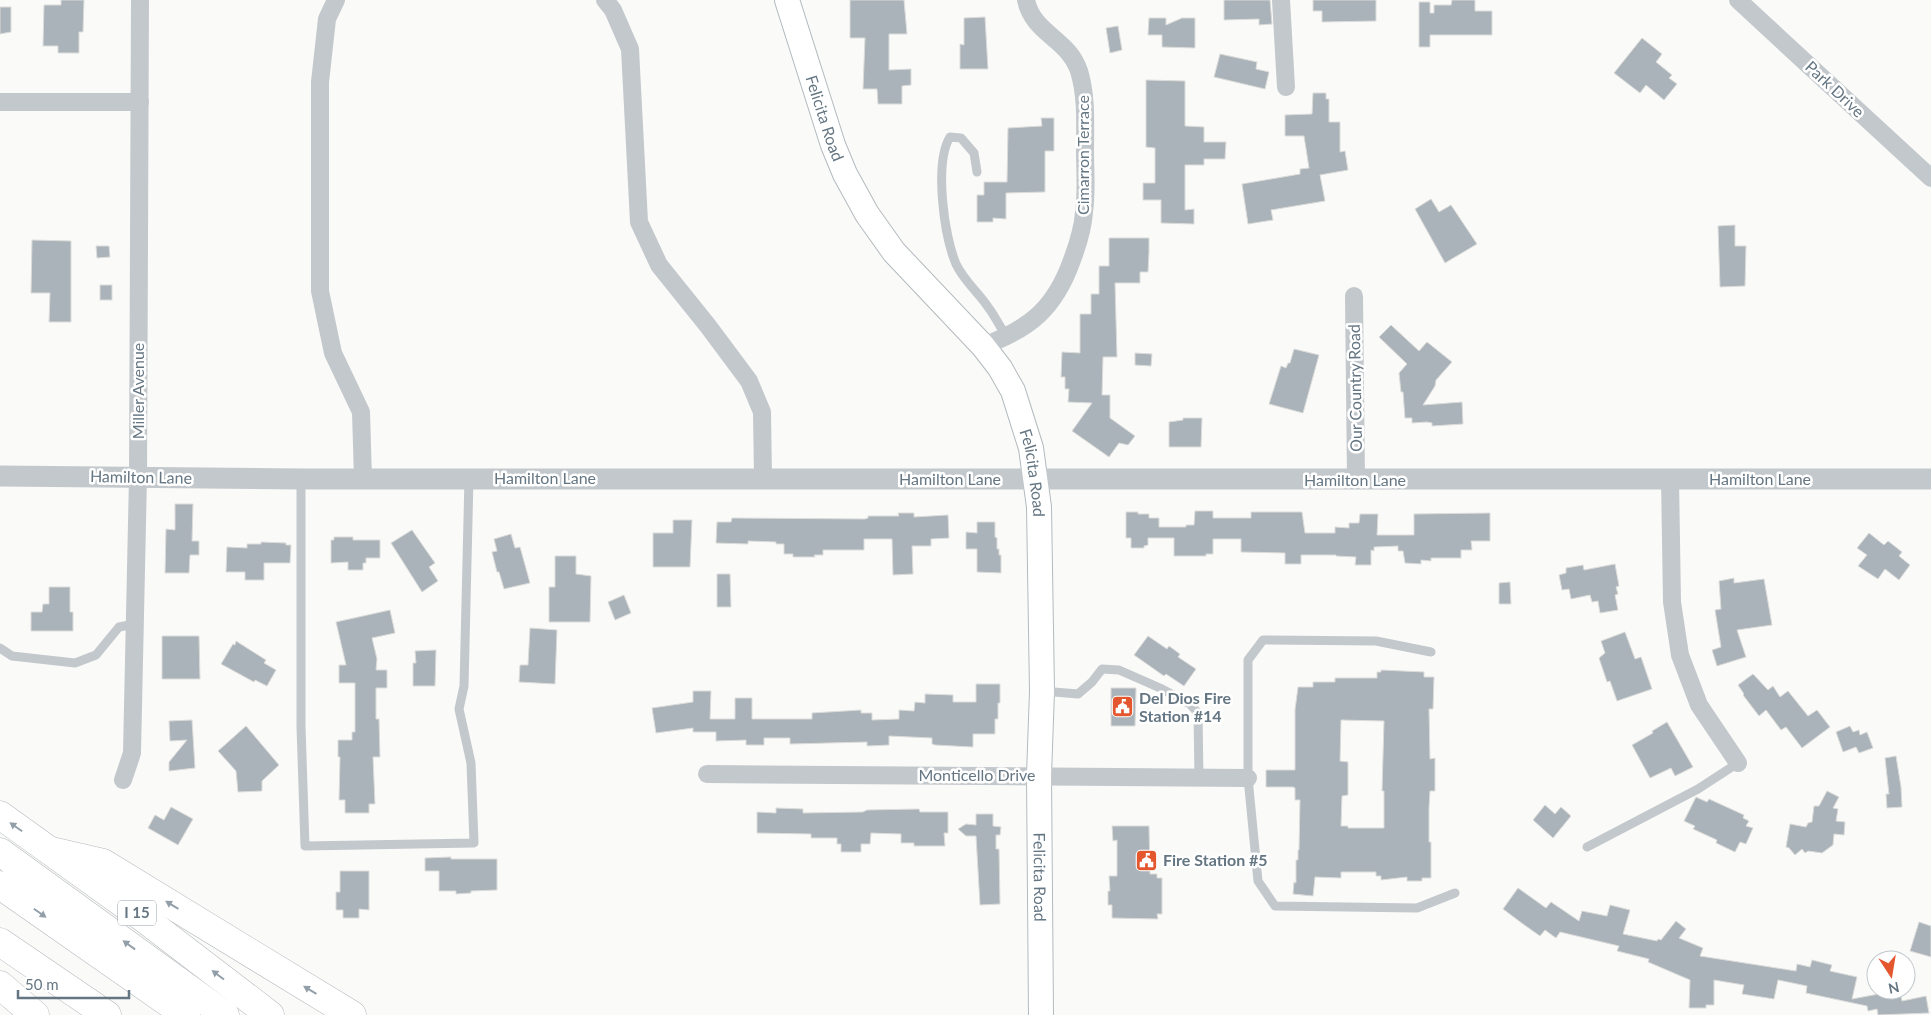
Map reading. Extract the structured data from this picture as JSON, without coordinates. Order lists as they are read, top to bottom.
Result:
{
  "streets": {
    "highway": ["I 15"],
    "main road": ["Felicita Road"],
    "street": [
      "Park Drive",
      "Cimarron Terrace",
      "Our Country Road",
      "Miller Avenue",
      "Hamilton Lane",
      "Monticello Drive"
    ]
  },
  "crossings": [
    ["Felicita Road", "Cimarron Terrace"],
    ["Felicita Road", "Hamilton Lane"],
    ["Felicita Road", "Monticello Drive"],
    ["Our Country Road", "Hamilton Lane"],
    ["Miller Avenue", "Hamilton Lane"]
  ],
  "places": {
    "public building": ["Del Dios Fire Station #14", "Fire Station #5"]
  },
  "scale_bar": "50 m",
  "north": "bottom"
}
